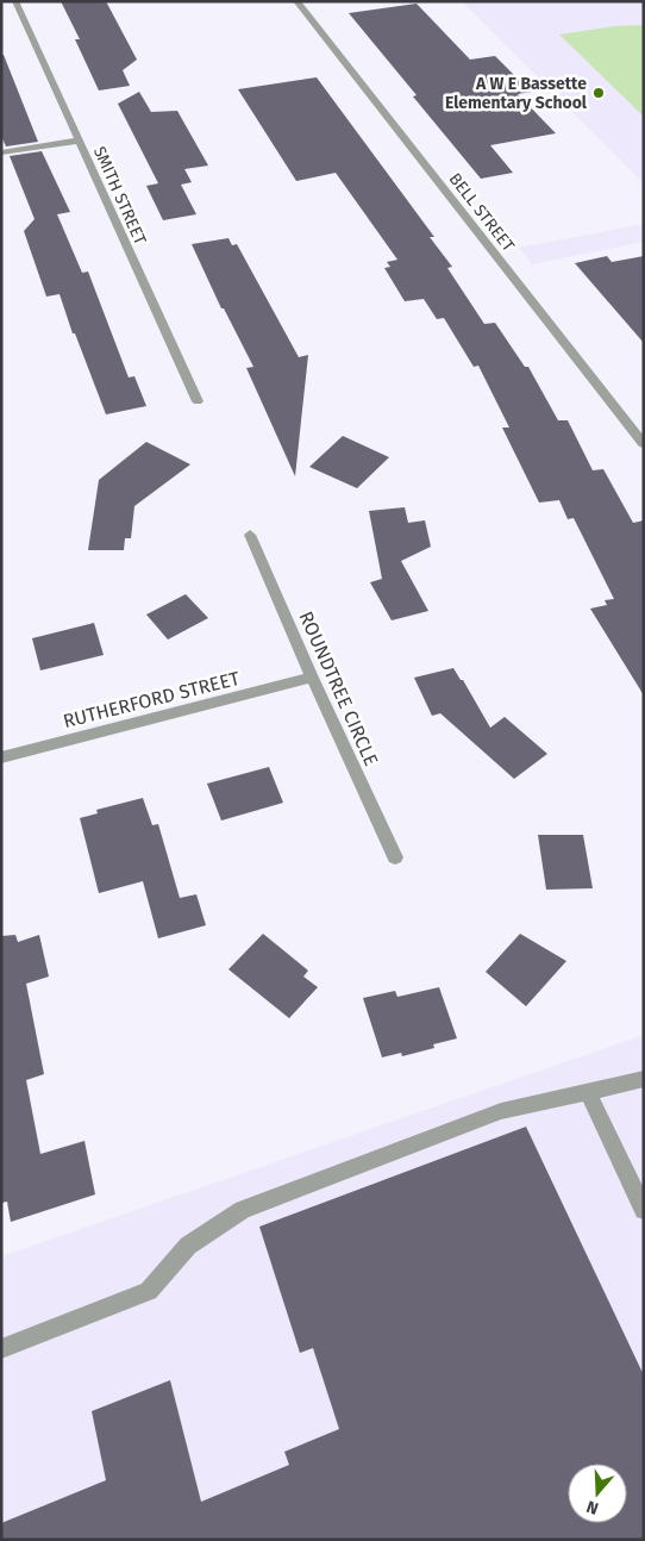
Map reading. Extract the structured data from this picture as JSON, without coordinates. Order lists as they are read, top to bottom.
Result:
{
  "streets": {
    "street": [
      "SMITH STREET",
      "BELL STREET",
      "ROUNDTREE CIRCLE",
      "RUTHERFORD STREET"
    ]
  },
  "crossings": [
    ["ROUNDTREE CIRCLE", "RUTHERFORD STREET"]
  ],
  "places": ["A W E Bassette Elementary School"],
  "north": "bottom"
}
